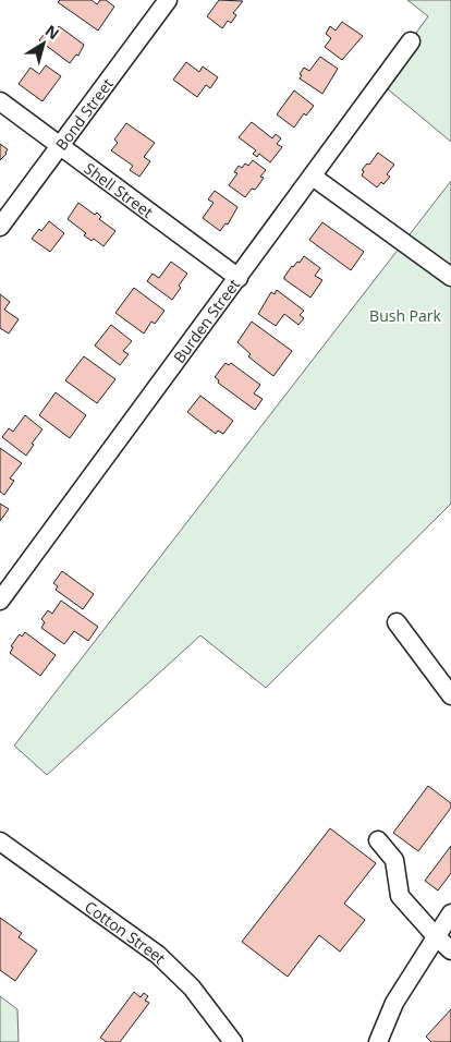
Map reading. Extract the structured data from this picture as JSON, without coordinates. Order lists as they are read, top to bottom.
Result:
{
  "streets": {
    "street": [
      "Bond Street",
      "Shell Street",
      "Burden Street",
      "Cotton Street"
    ]
  },
  "crossings": [
    ["Bond Street", "Shell Street"],
    ["Shell Street", "Burden Street"]
  ],
  "parks": ["Bush Park"],
  "north": "top right"
}
